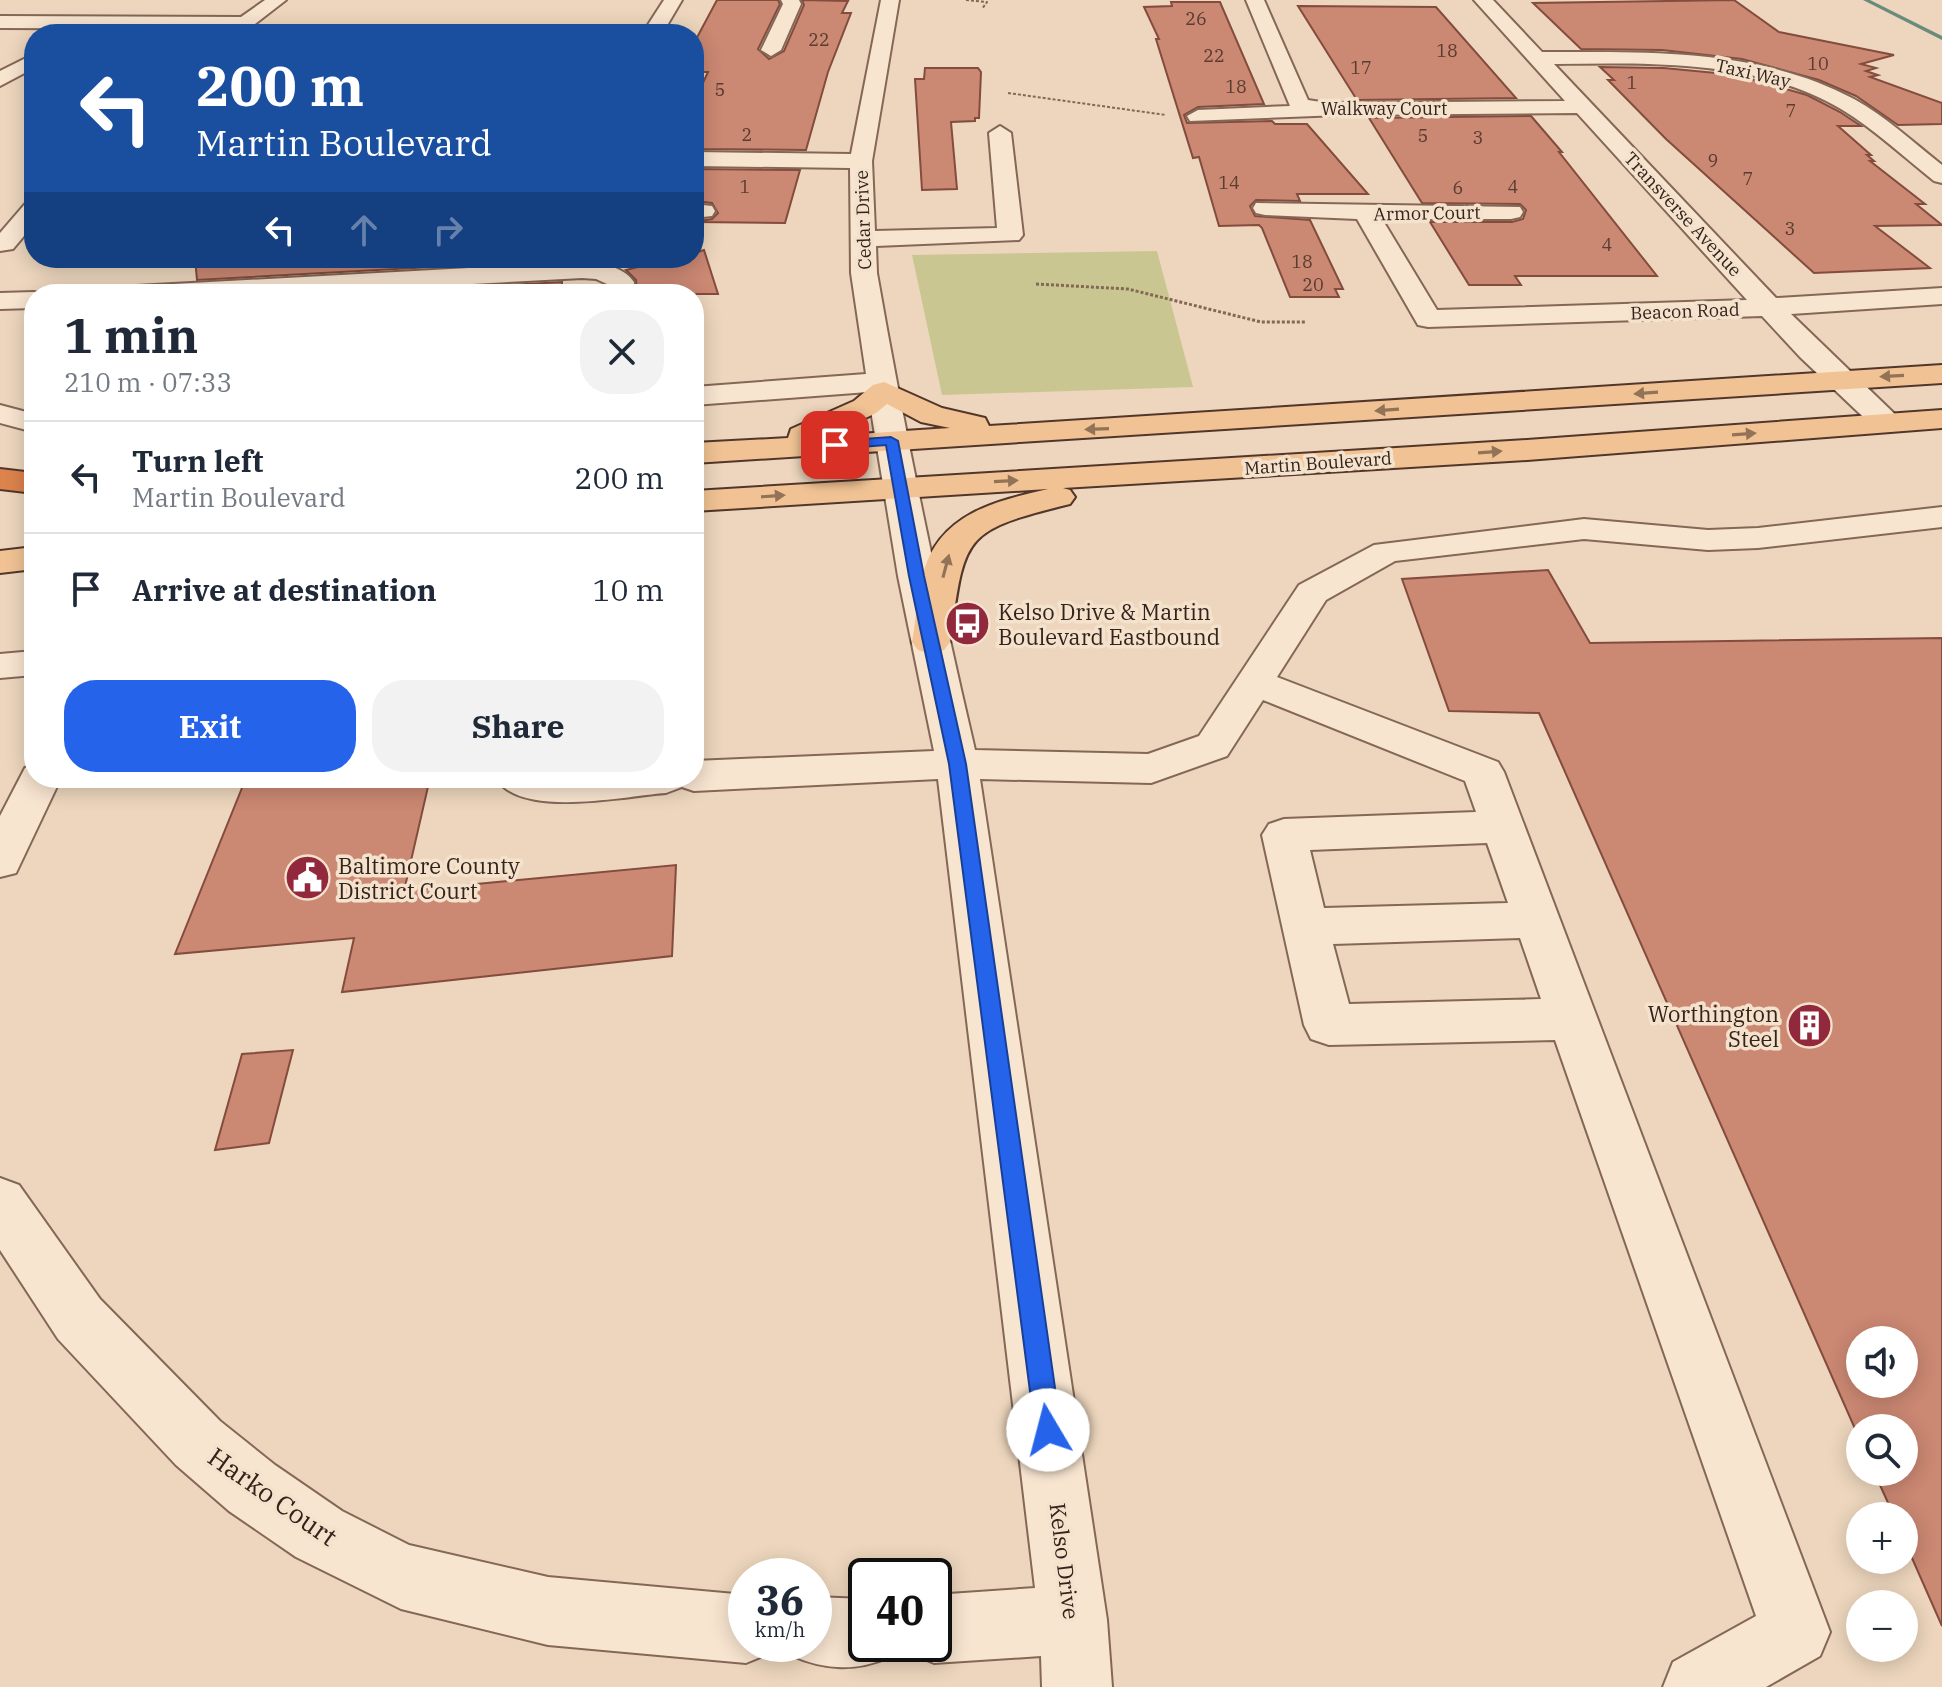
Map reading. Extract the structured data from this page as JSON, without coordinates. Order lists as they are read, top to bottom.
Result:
{
  "streets": {
    "main road": ["Martin Boulevard"],
    "street": [
      "Taxi Way",
      "Walkway Court",
      "Armor Court",
      "Transverse Avenue",
      "Cedar Drive",
      "Beacon Road",
      "Harko Court",
      "Kelso Drive"
    ]
  },
  "crossings": [
    ["Taxi Way", "Transverse Avenue"],
    ["Walkway Court", "Transverse Avenue"],
    ["Armor Court", "Beacon Road"],
    ["Transverse Avenue", "Beacon Road"],
    ["Transverse Avenue", "Martin Boulevard"],
    ["Cedar Drive", "Kelso Drive"],
    ["Martin Boulevard", "Kelso Drive"]
  ],
  "places": {
    "bus stop": ["Kelso Drive & Martin Boulevard Eastbound"],
    "public building": ["Baltimore County District Court"],
    "building": ["Worthington Steel"]
  },
  "house_numbers": [
    "26",
    "22",
    "18",
    "22",
    "10",
    "17",
    "1",
    "18",
    "5",
    "7",
    "2",
    "5",
    "3",
    "9",
    "7",
    "14",
    "1",
    "4",
    "6",
    "3",
    "4",
    "18",
    "20"
  ],
  "page": {
    "turn": ["200 m", "Martin Boulevard"],
    "heading": ["1 min", "210 m · 07:33"],
    "list": [
      {
        "name": "Turn left",
        "note": "Martin Boulevard",
        "value": "200 m"
      },
      {
        "name": "Arrive at destination",
        "value": "10 m"
      }
    ],
    "buttons": ["Exit", "Share"],
    "map_buttons": ["+", "−"],
    "speed": "36 km/h",
    "limit": "40"
  }
}
